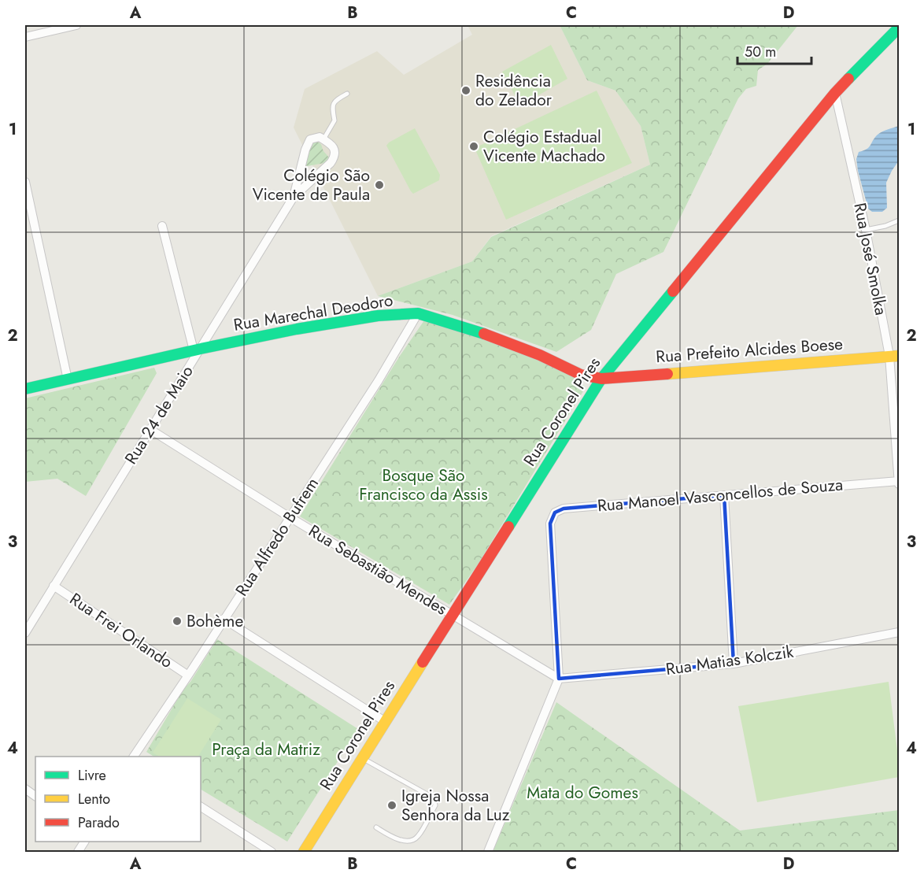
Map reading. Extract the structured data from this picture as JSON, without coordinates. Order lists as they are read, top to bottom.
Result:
{
  "streets": {
    "street": [
      "Rua José Smolka",
      "Rua Marechal Deodoro",
      "Rua Prefeito Alcides Boese",
      "Rua Coronel Pires",
      "Rua 24 de Maio",
      "Rua Manoel Vasconcellos de Souza",
      "Rua Alfredo Bufrem",
      "Rua Sebastião Mendes",
      "Rua Frei Orlando",
      "Rua Matias Kolczik"
    ]
  },
  "crossings": [
    ["Rua José Smolka", "Rua Prefeito Alcides Boese"],
    ["Rua José Smolka", "Rua Coronel Pires"],
    ["Rua José Smolka", "Rua Manoel Vasconcellos de Souza"],
    ["Rua Marechal Deodoro", "Rua Prefeito Alcides Boese"],
    ["Rua Marechal Deodoro", "Rua Coronel Pires"],
    ["Rua Marechal Deodoro", "Rua 24 de Maio"],
    ["Rua Marechal Deodoro", "Rua Alfredo Bufrem"],
    ["Rua Prefeito Alcides Boese", "Rua Coronel Pires"],
    ["Rua Coronel Pires", "Rua Sebastião Mendes"],
    ["Rua 24 de Maio", "Rua Sebastião Mendes"],
    ["Rua 24 de Maio", "Rua Frei Orlando"],
    ["Rua Manoel Vasconcellos de Souza", "Rua Sebastião Mendes"],
    ["Rua Manoel Vasconcellos de Souza", "Rua Matias Kolczik"],
    ["Rua Alfredo Bufrem", "Rua Sebastião Mendes"],
    ["Rua Alfredo Bufrem", "Rua Frei Orlando"],
    ["Rua Sebastião Mendes", "Rua Matias Kolczik"]
  ],
  "parks": ["Bosque São Francisco da Assis", "Praça da Matriz", "Mata do Gomes"],
  "places": [
    "Residência do Zelador",
    "Colégio Estadual Vicente Machado",
    "Colégio São Vicente de Paula",
    "Bohème",
    "Igreja Nossa Senhora da Luz"
  ],
  "legend": ["Livre", "Lento", "Parado"],
  "scale_bar": "50 m",
  "grid": {
    "columns": [
      "A",
      "B",
      "C",
      "D"
    ],
    "rows": [
      "1",
      "2",
      "3",
      "4"
    ]
  }
}
